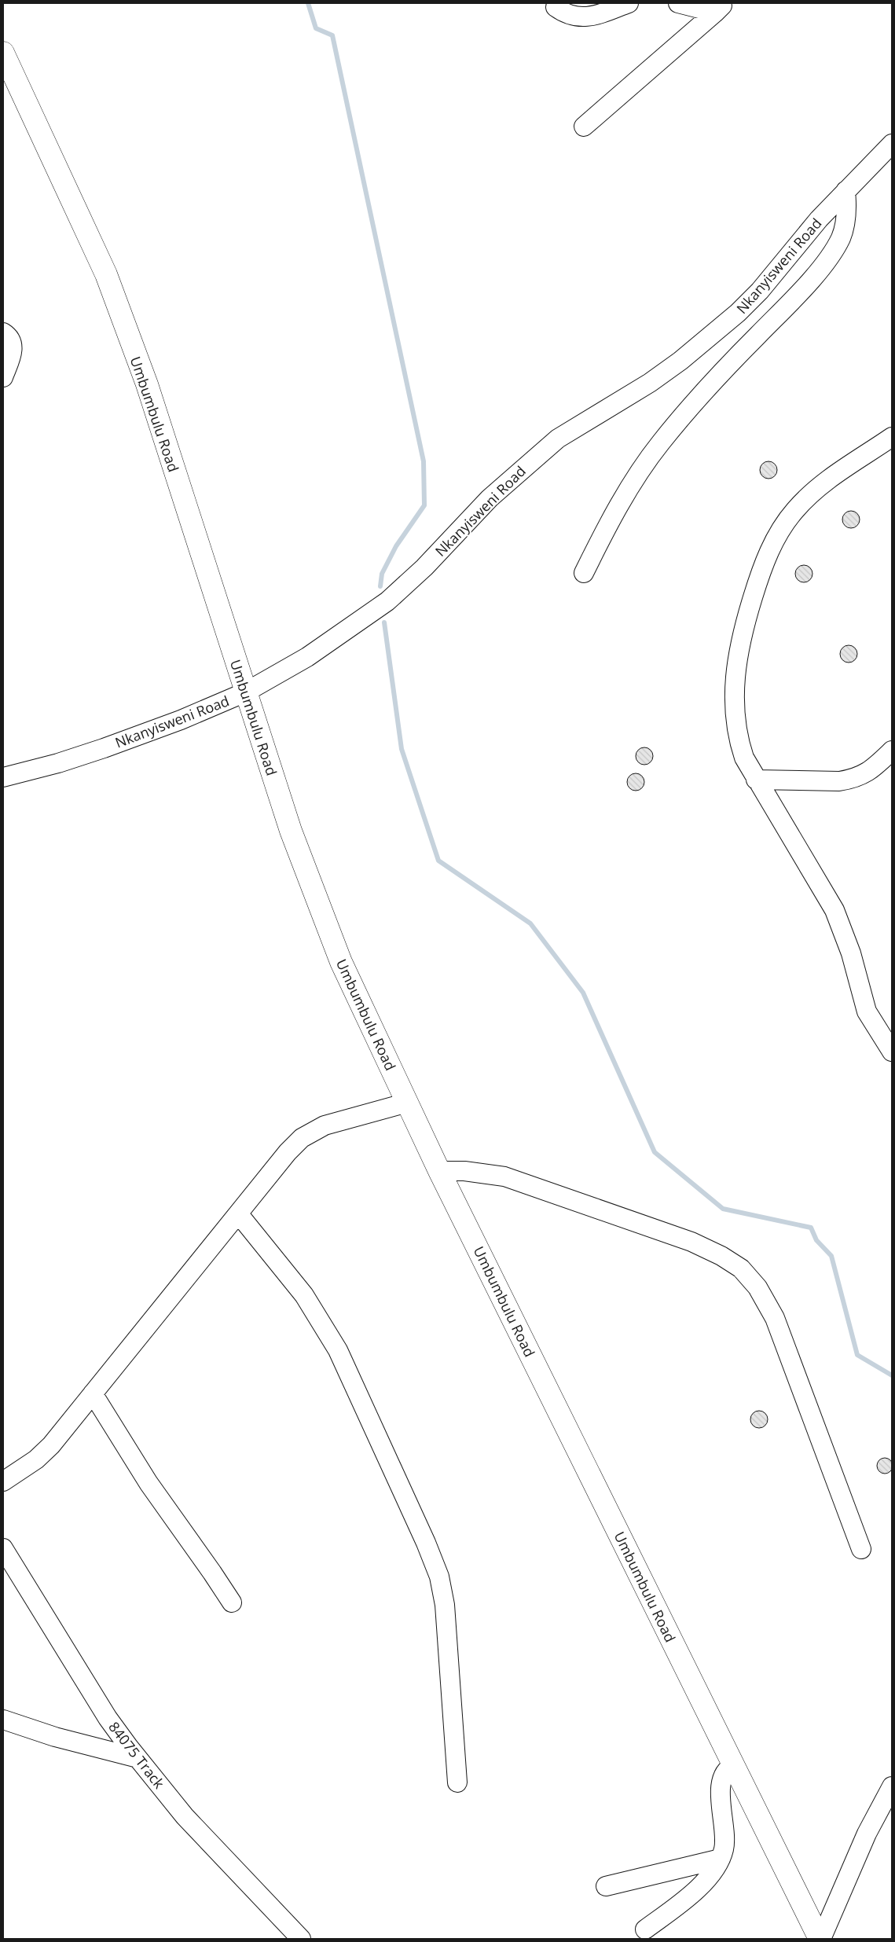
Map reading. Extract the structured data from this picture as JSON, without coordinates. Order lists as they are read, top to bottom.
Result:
{
  "streets": {
    "main road": ["Umbumbulu Road"],
    "street": ["Nkanyisweni Road", "84075 Track"]
  },
  "crossings": [
    ["Nkanyisweni Road", "Umbumbulu Road"]
  ]
}
